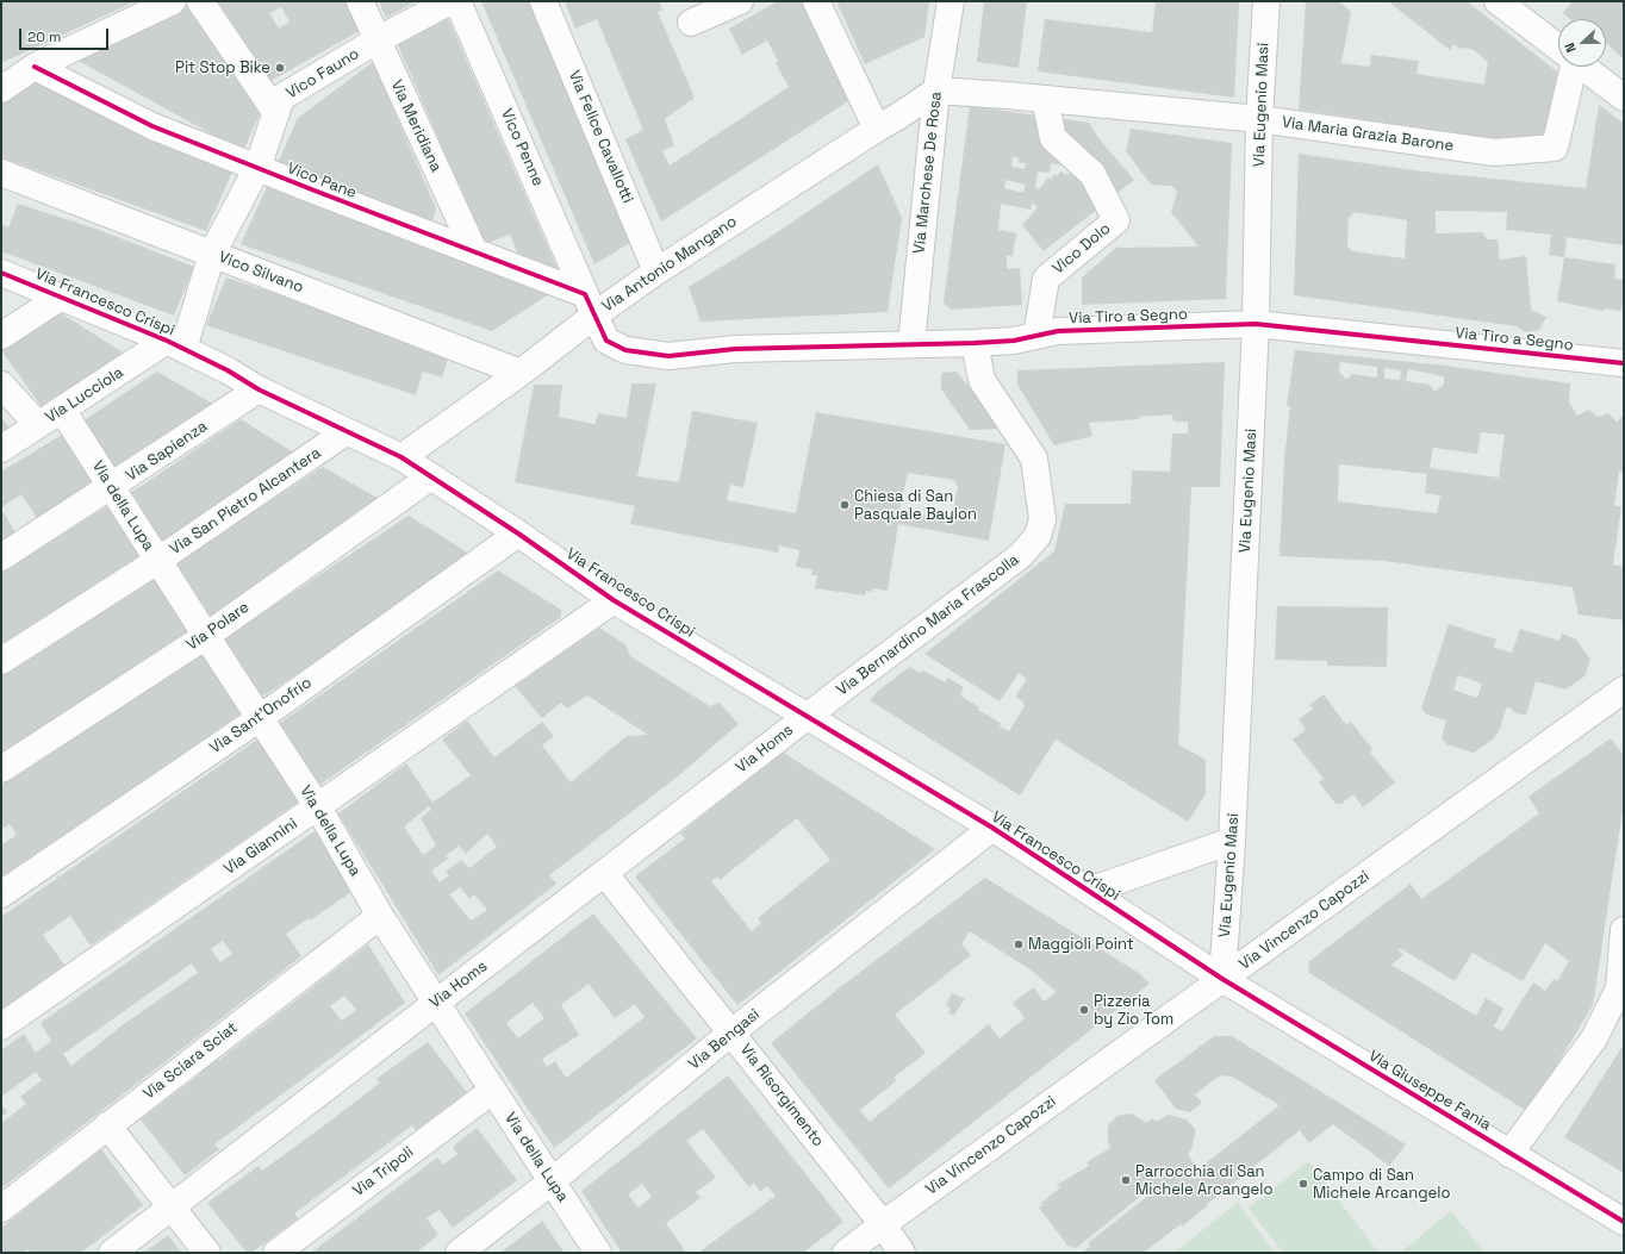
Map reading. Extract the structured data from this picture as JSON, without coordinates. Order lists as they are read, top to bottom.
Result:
{
  "streets": {
    "street": [
      "Vico Fauno",
      "Via Eugenio Masi",
      "Via Meridiana",
      "Via Maria Grazia Barone",
      "Via Felice Cavallotti",
      "Vico Penne",
      "Via Marchese De Rosa",
      "Vico Pane",
      "Vico Dolo",
      "Via Antonio Mangano",
      "Vico Silvano",
      "Via Francesco Crispi",
      "Via Tiro a Segno",
      "Via Lucciola",
      "Via Sapienza",
      "Via San Pietro Alcantera",
      "Via della Lupa",
      "Via Bernardino Maria Frascolla",
      "Via Polare",
      "Via Sant'Onofrio",
      "Via Homs",
      "Via Giannini",
      "Via Vincenzo Capozzi",
      "Via Bengasi",
      "Via Sciara Sciat",
      "Via Giuseppe Fania",
      "Via Risorgimento",
      "Via Tripoli"
    ]
  },
  "crossings": [
    ["Vico Fauno", "Via Meridiana"],
    ["Vico Fauno", "Vico Pane"],
    ["Vico Fauno", "Vico Silvano"],
    ["Vico Fauno", "Via Francesco Crispi"],
    ["Vico Fauno", "Via Lucciola"],
    ["Via Eugenio Masi", "Via Maria Grazia Barone"],
    ["Via Eugenio Masi", "Via Francesco Crispi"],
    ["Via Eugenio Masi", "Via Tiro a Segno"],
    ["Via Eugenio Masi", "Via Vincenzo Capozzi"],
    ["Via Eugenio Masi", "Via Giuseppe Fania"],
    ["Via Meridiana", "Vico Pane"],
    ["Via Maria Grazia Barone", "Via Marchese De Rosa"],
    ["Via Maria Grazia Barone", "Vico Dolo"],
    ["Via Maria Grazia Barone", "Via Antonio Mangano"],
    ["Via Felice Cavallotti", "Via Antonio Mangano"],
    ["Vico Penne", "Vico Pane"],
    ["Vico Penne", "Via Antonio Mangano"],
    ["Vico Penne", "Via Tiro a Segno"],
    ["Via Marchese De Rosa", "Via Antonio Mangano"],
    ["Via Marchese De Rosa", "Via Tiro a Segno"],
    ["Vico Pane", "Via Antonio Mangano"],
    ["Vico Pane", "Via Tiro a Segno"],
    ["Vico Dolo", "Via Tiro a Segno"],
    ["Via Antonio Mangano", "Vico Silvano"],
    ["Via Antonio Mangano", "Via Francesco Crispi"],
    ["Via Antonio Mangano", "Via Tiro a Segno"],
    ["Via Francesco Crispi", "Via Lucciola"],
    ["Via Francesco Crispi", "Via Sapienza"],
    ["Via Francesco Crispi", "Via San Pietro Alcantera"],
    ["Via Francesco Crispi", "Via Bernardino Maria Frascolla"],
    ["Via Francesco Crispi", "Via Polare"],
    ["Via Francesco Crispi", "Via Sant'Onofrio"],
    ["Via Francesco Crispi", "Via Homs"],
    ["Via Francesco Crispi", "Via Giannini"],
    ["Via Francesco Crispi", "Via Vincenzo Capozzi"],
    ["Via Francesco Crispi", "Via Bengasi"],
    ["Via Francesco Crispi", "Via Giuseppe Fania"],
    ["Via Tiro a Segno", "Via Bernardino Maria Frascolla"],
    ["Via Lucciola", "Via della Lupa"],
    ["Via Sapienza", "Via della Lupa"],
    ["Via San Pietro Alcantera", "Via della Lupa"],
    ["Via della Lupa", "Via Polare"],
    ["Via della Lupa", "Via Sant'Onofrio"],
    ["Via della Lupa", "Via Homs"],
    ["Via della Lupa", "Via Giannini"],
    ["Via della Lupa", "Via Bengasi"],
    ["Via della Lupa", "Via Sciara Sciat"],
    ["Via della Lupa", "Via Tripoli"],
    ["Via Bernardino Maria Frascolla", "Via Homs"],
    ["Via Homs", "Via Risorgimento"],
    ["Via Vincenzo Capozzi", "Via Giuseppe Fania"],
    ["Via Vincenzo Capozzi", "Via Risorgimento"],
    ["Via Bengasi", "Via Risorgimento"]
  ],
  "places": [
    "Pit Stop Bike",
    "Chiesa di San Pasquale Baylon",
    "Maggioli Point",
    "Pizzeria by Zio Tom",
    "Parrocchia di San Michele Arcangelo",
    "Campo di San Michele Arcangelo"
  ],
  "scale_bar": "20 m",
  "north": "left"
}
